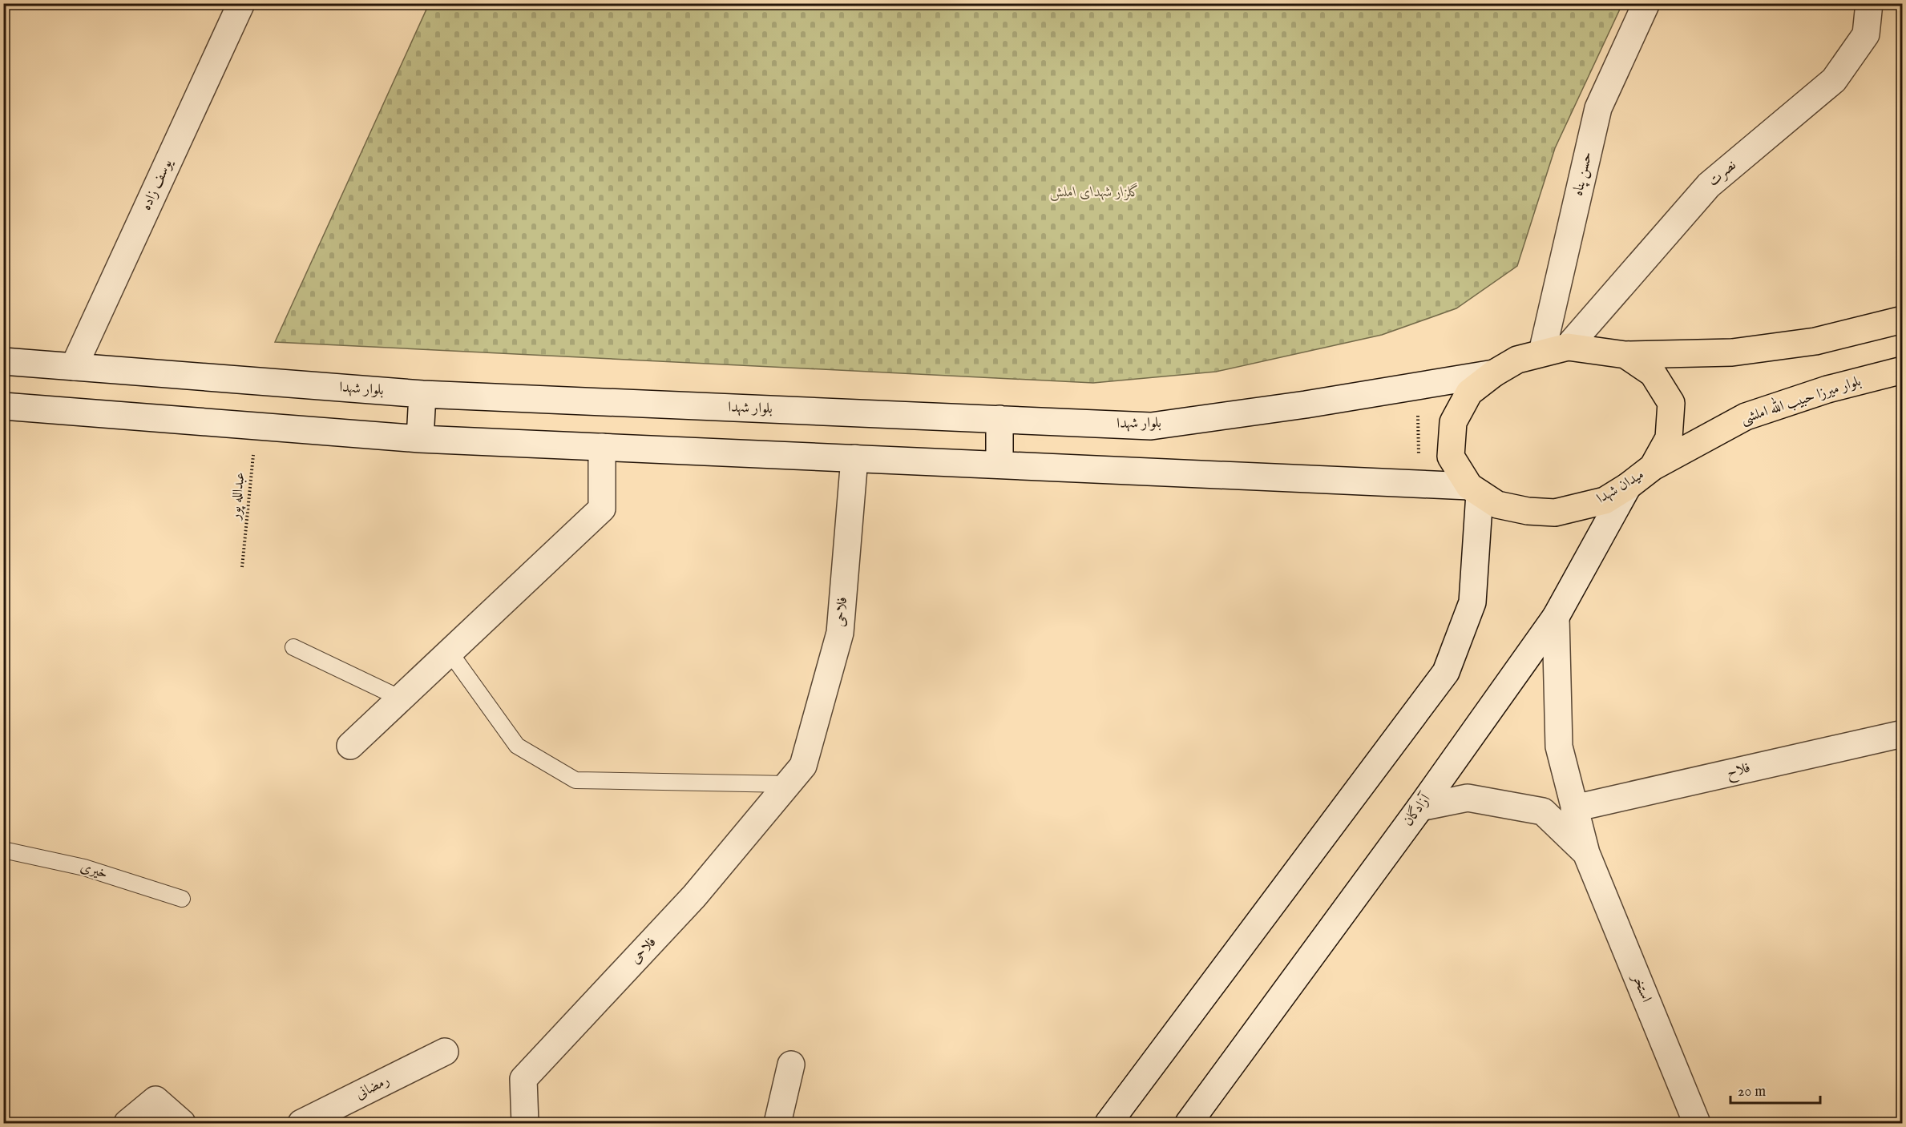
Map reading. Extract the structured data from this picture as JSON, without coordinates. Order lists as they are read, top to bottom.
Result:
{
  "streets": {
    "main road": [
      "حسن پناه",
      "نصرت",
      "یوسف زاده",
      "بلوار شهدا",
      "بلوار میرزا حبیب الله املشی",
      "میدان شهدا",
      "فلاحی",
      "فلاح",
      "آزادگان",
      "استخر",
      "رمضانی"
    ],
    "lane": ["خیری"],
    "path": ["عبدالله پور"]
  },
  "crossings": [
    ["حسن پناه", "میدان شهدا"],
    ["نصرت", "میدان شهدا"],
    ["یوسف زاده", "بلوار شهدا"],
    ["بلوار شهدا", "میدان شهدا"],
    ["بلوار میرزا حبیب الله املشی", "میدان شهدا"],
    ["میدان شهدا", "آزادگان"],
    ["فلاح", "استخر"],
    ["آزادگان", "استخر"]
  ],
  "parks": ["گلزار شهدای املش"],
  "scale_bar": "20 m"
}
